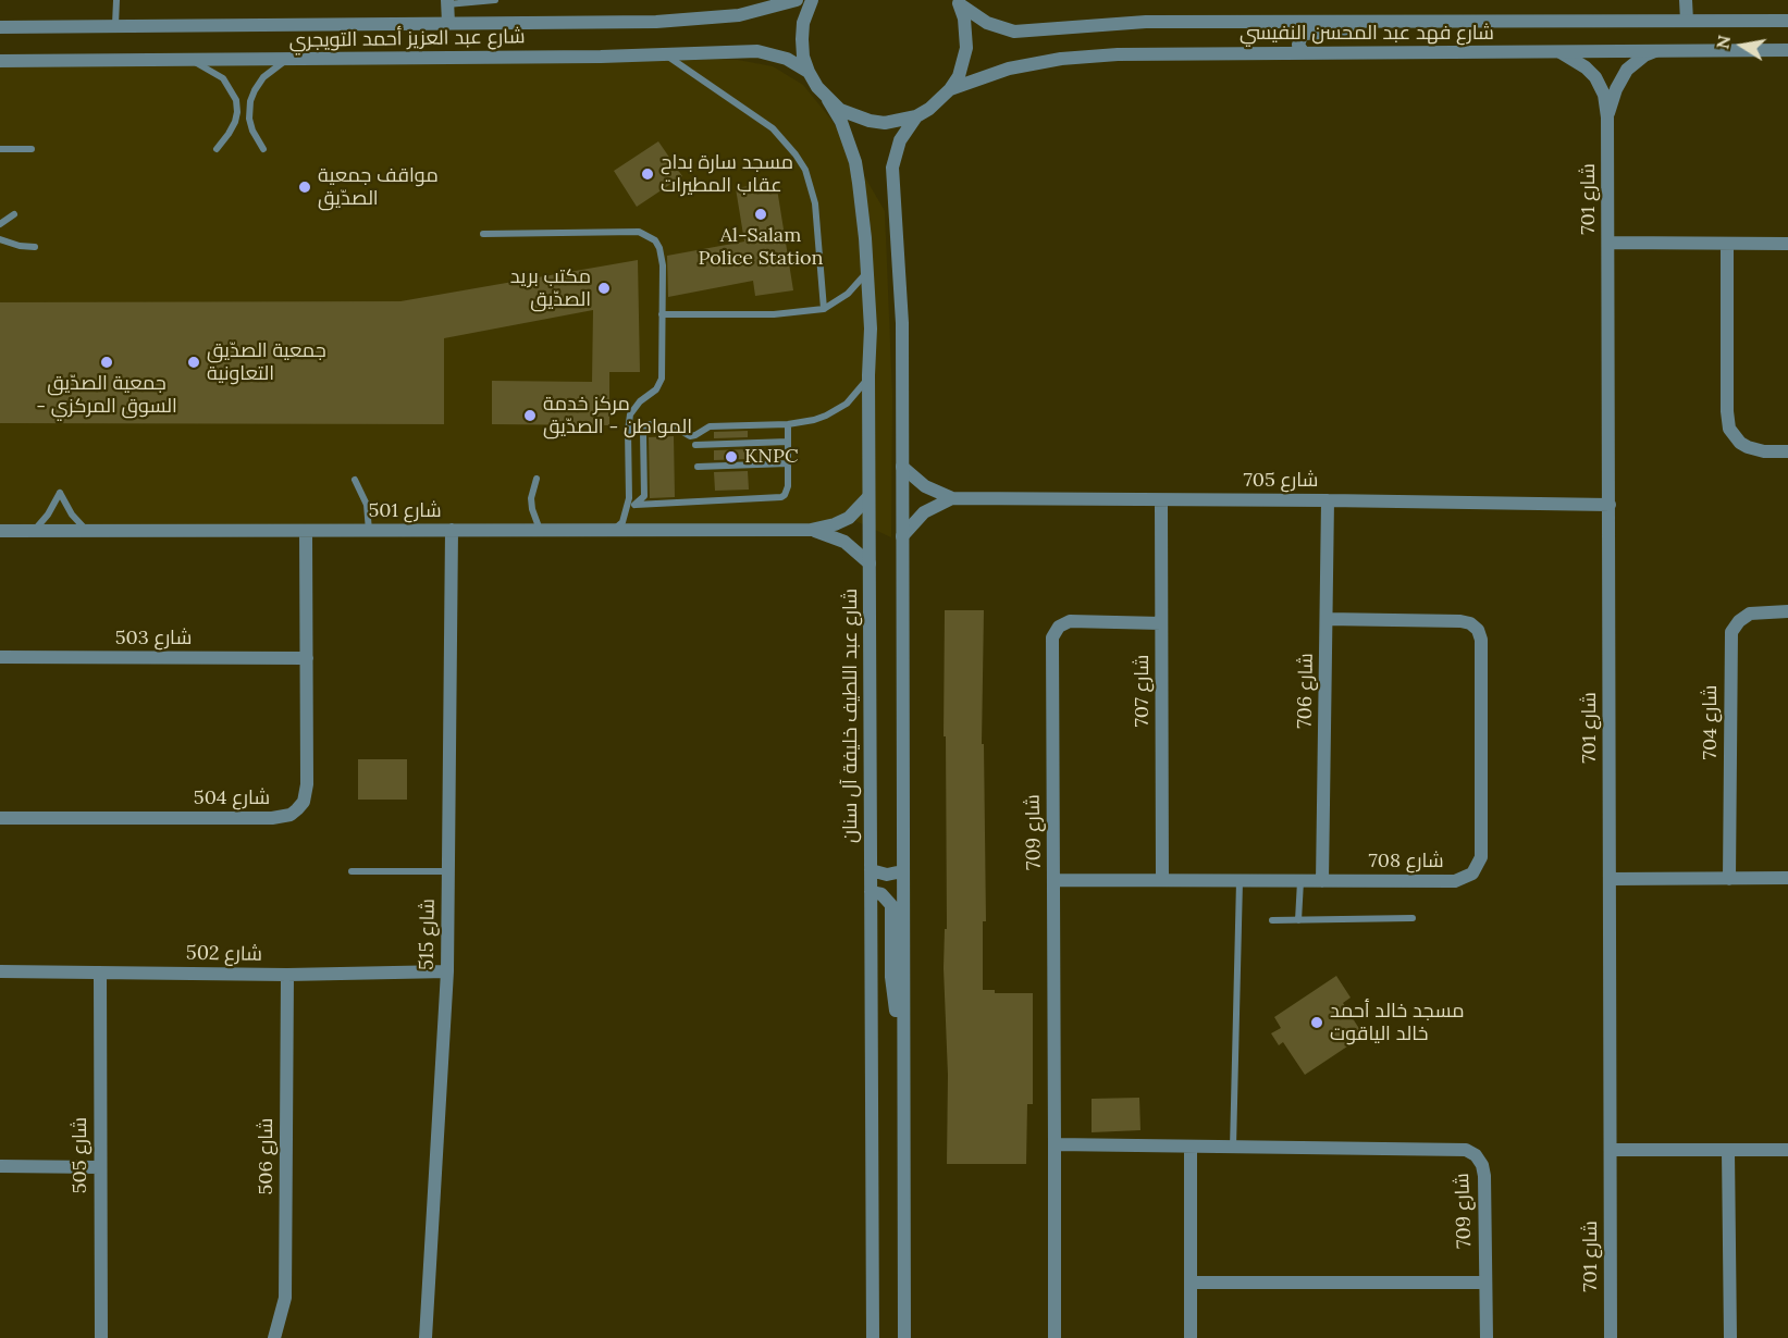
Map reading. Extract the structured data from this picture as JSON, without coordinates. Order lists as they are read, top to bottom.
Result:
{
  "streets": {
    "street": [
      "شارع فهد عبد المحسن النفيسي",
      "شارع عبد العزيز أحمد التويجري",
      "شارع 701",
      "شارع 705",
      "شارع 501",
      "شارع 503",
      "شارع 707",
      "شارع 706",
      "شارع عبد اللطيف خليفة آل سنان",
      "شارع 704",
      "شارع 504",
      "شارع 709",
      "شارع 708",
      "شارع 515",
      "شارع 502",
      "شارع 505",
      "شارع 506"
    ]
  },
  "crossings": [
    ["شارع فهد عبد المحسن النفيسي", "شارع 701"],
    ["شارع عبد العزيز أحمد التويجري", "شارع عبد اللطيف خليفة آل سنان"],
    ["شارع 701", "شارع 705"],
    ["شارع 705", "شارع 707"],
    ["شارع 705", "شارع 706"],
    ["شارع 501", "شارع عبد اللطيف خليفة آل سنان"],
    ["شارع 501", "شارع 504"],
    ["شارع 501", "شارع 515"],
    ["شارع 503", "شارع 504"],
    ["شارع 707", "شارع 709"],
    ["شارع 707", "شارع 708"],
    ["شارع 706", "شارع 708"],
    ["شارع 709", "شارع 708"],
    ["شارع 515", "شارع 502"],
    ["شارع 502", "شارع 505"],
    ["شارع 502", "شارع 506"]
  ],
  "places": [
    "مسجد سارة بداح عقاب المطيرات",
    "مواقف جمعية الصدّيق",
    "Al-Salam Police Station",
    "مكتب بريد الصدّيق",
    "جمعية الصدّيق - السوق المركزي",
    "جمعية الصدّيق التعاونية",
    "مركز خدمة المواطن - الصدّيق",
    "KNPC",
    "مسجد خالد أحمد خالد الياقوت"
  ],
  "north": "left"
}
